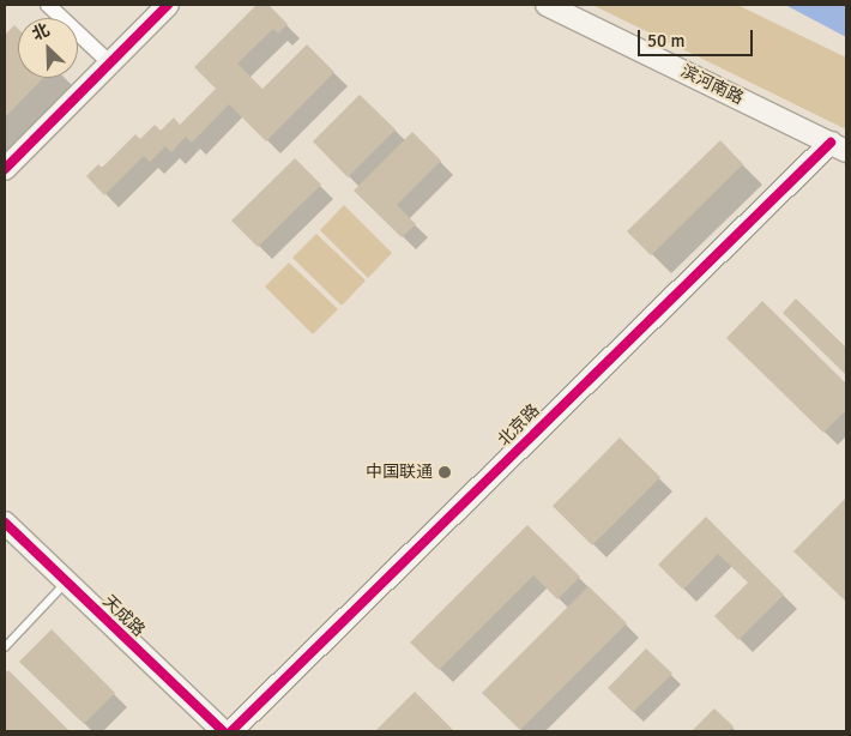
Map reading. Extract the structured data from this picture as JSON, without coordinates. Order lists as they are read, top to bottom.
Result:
{
  "streets": {
    "street": ["滨河南路", "北京路", "天成路"]
  },
  "crossings": [
    ["滨河南路", "北京路"]
  ],
  "places": ["中国联通"],
  "scale_bar": "50 m",
  "north": "top left"
}
